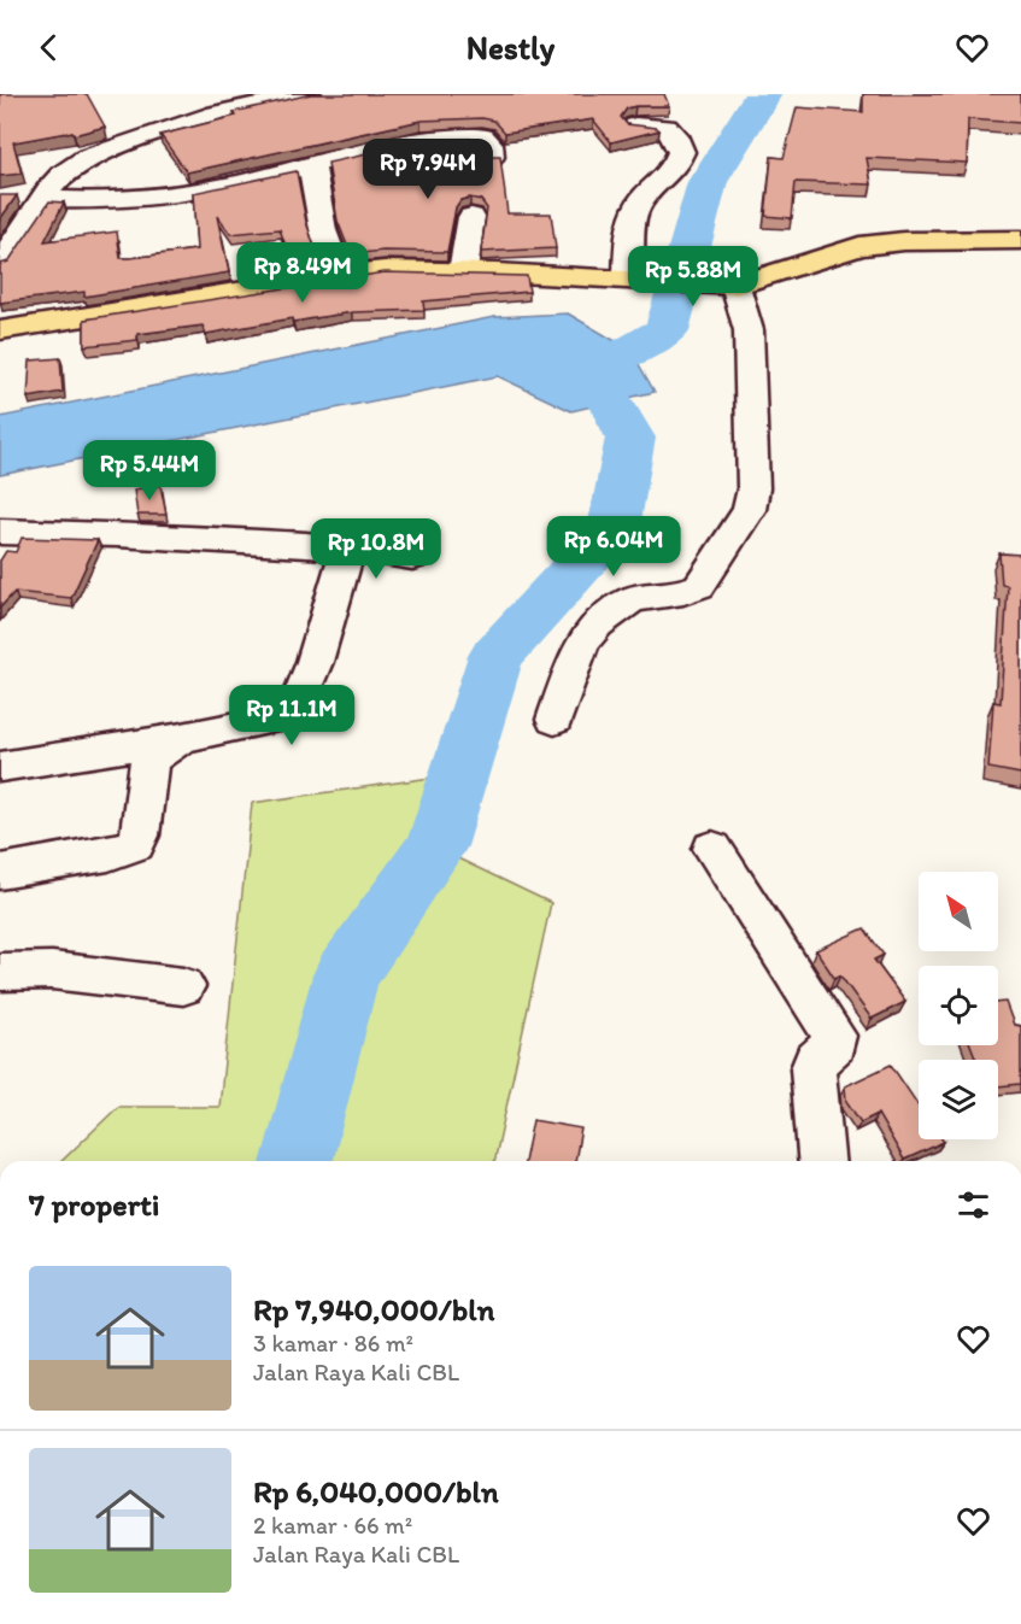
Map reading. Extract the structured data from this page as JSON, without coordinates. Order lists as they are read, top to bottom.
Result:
{
  "north": "top left",
  "page": {
    "header": "Nestly",
    "price": [
      "Rp 7.94M",
      "Rp 8.49M",
      "Rp 5.88M",
      "Rp 5.44M",
      "Rp 6.04M",
      "Rp 10.8M",
      "Rp 11.1M"
    ],
    "heading": "7 properti",
    "list": [
      {
        "name": "Rp 7,940,000/bln",
        "note": "3 kamar · 86 m² · Jalan Raya Kali CBL"
      },
      {
        "name": "Rp 6,040,000/bln",
        "note": "2 kamar · 66 m² · Jalan Raya Kali CBL"
      }
    ]
  }
}
